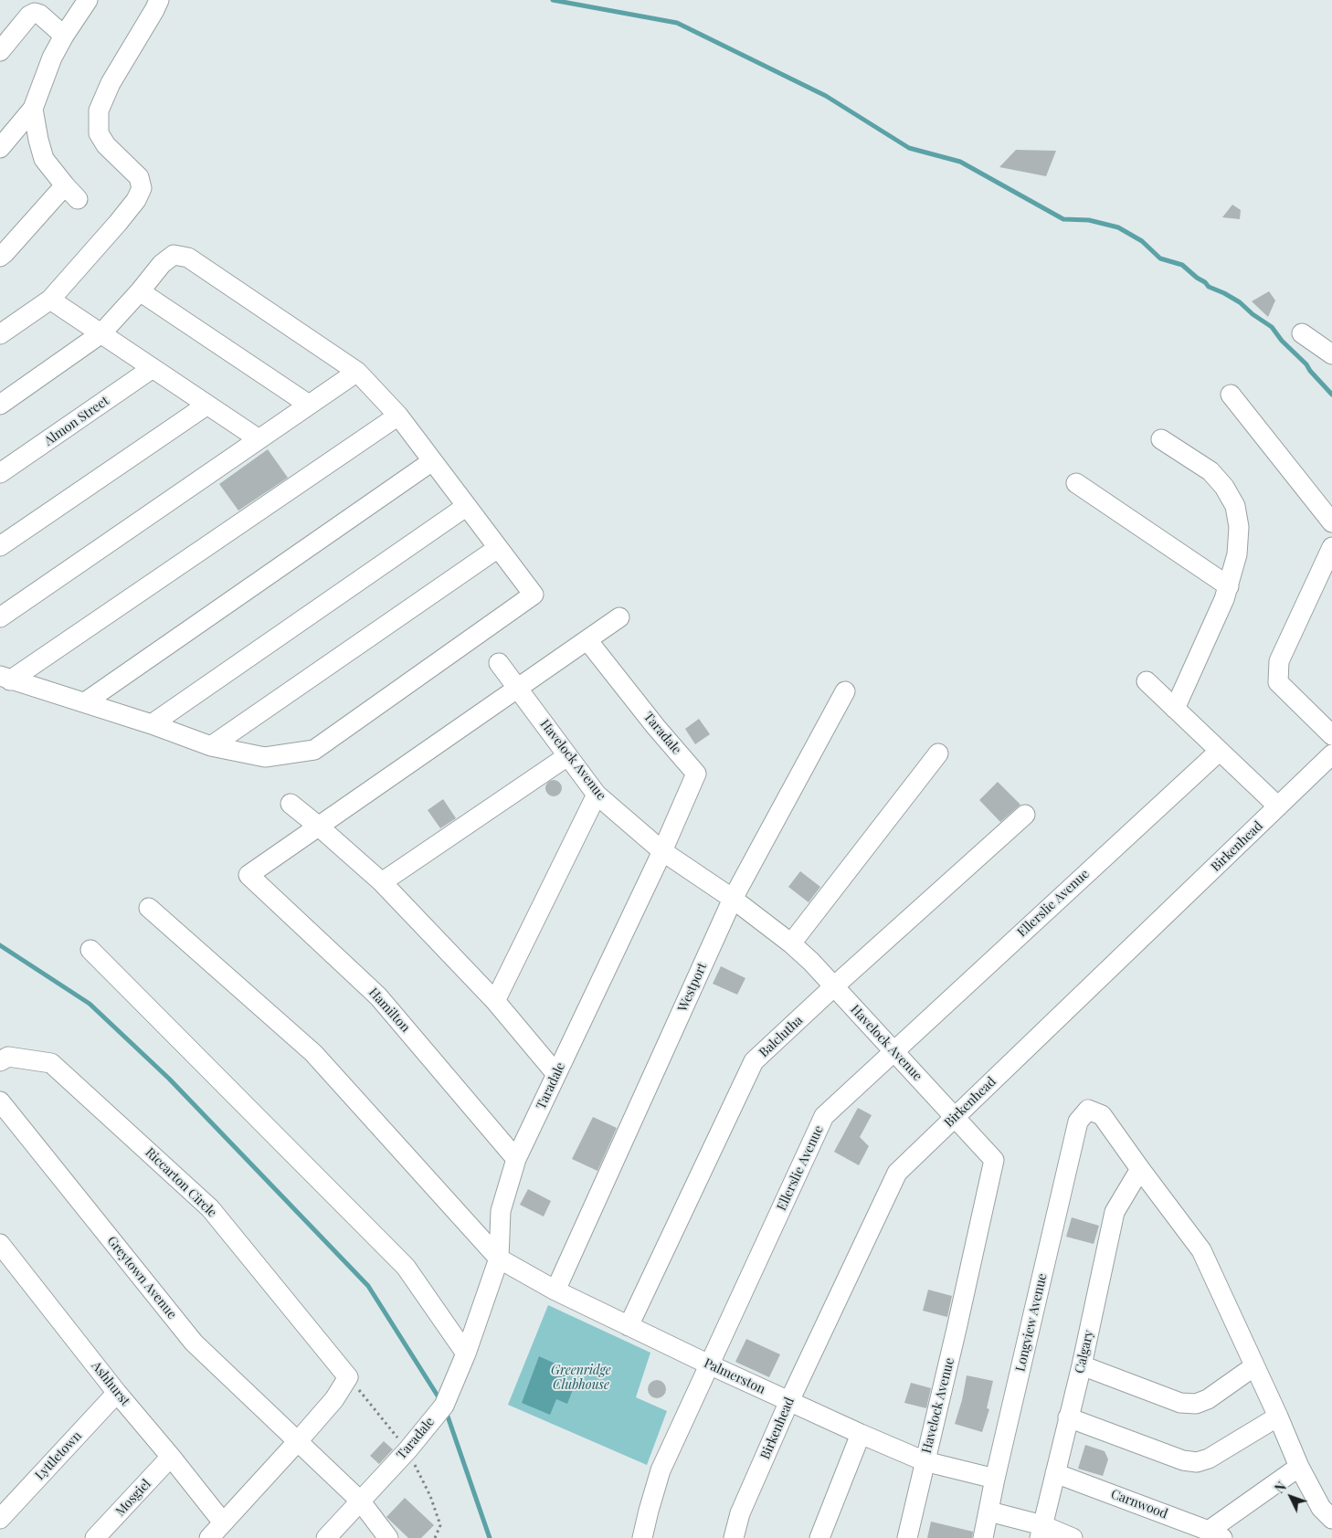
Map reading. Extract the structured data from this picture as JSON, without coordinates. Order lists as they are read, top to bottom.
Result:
{
  "streets": {
    "street": [
      "Almon Street",
      "Taradale",
      "Havelock Avenue",
      "Birkenhead",
      "Ellerslie Avenue",
      "Westport",
      "Hamilton",
      "Balclutha",
      "Riccarton Circle",
      "Greytown Avenue",
      "Longview Avenue",
      "Calgary",
      "Palmerston",
      "Ashhurst",
      "Lyttletown",
      "Mosgiel",
      "Carnwood"
    ]
  },
  "crossings": [
    ["Taradale", "Havelock Avenue"],
    ["Taradale", "Hamilton"],
    ["Taradale", "Greytown Avenue"],
    ["Taradale", "Palmerston"],
    ["Havelock Avenue", "Birkenhead"],
    ["Havelock Avenue", "Ellerslie Avenue"],
    ["Havelock Avenue", "Westport"],
    ["Havelock Avenue", "Balclutha"],
    ["Havelock Avenue", "Palmerston"],
    ["Birkenhead", "Palmerston"],
    ["Ellerslie Avenue", "Palmerston"],
    ["Westport", "Palmerston"],
    ["Balclutha", "Palmerston"],
    ["Riccarton Circle", "Greytown Avenue"],
    ["Longview Avenue", "Calgary"],
    ["Longview Avenue", "Palmerston"],
    ["Calgary", "Carnwood"],
    ["Ashhurst", "Lyttletown"],
    ["Ashhurst", "Mosgiel"]
  ],
  "parks": ["Greenridge Clubhouse"],
  "north": "top left"
}
